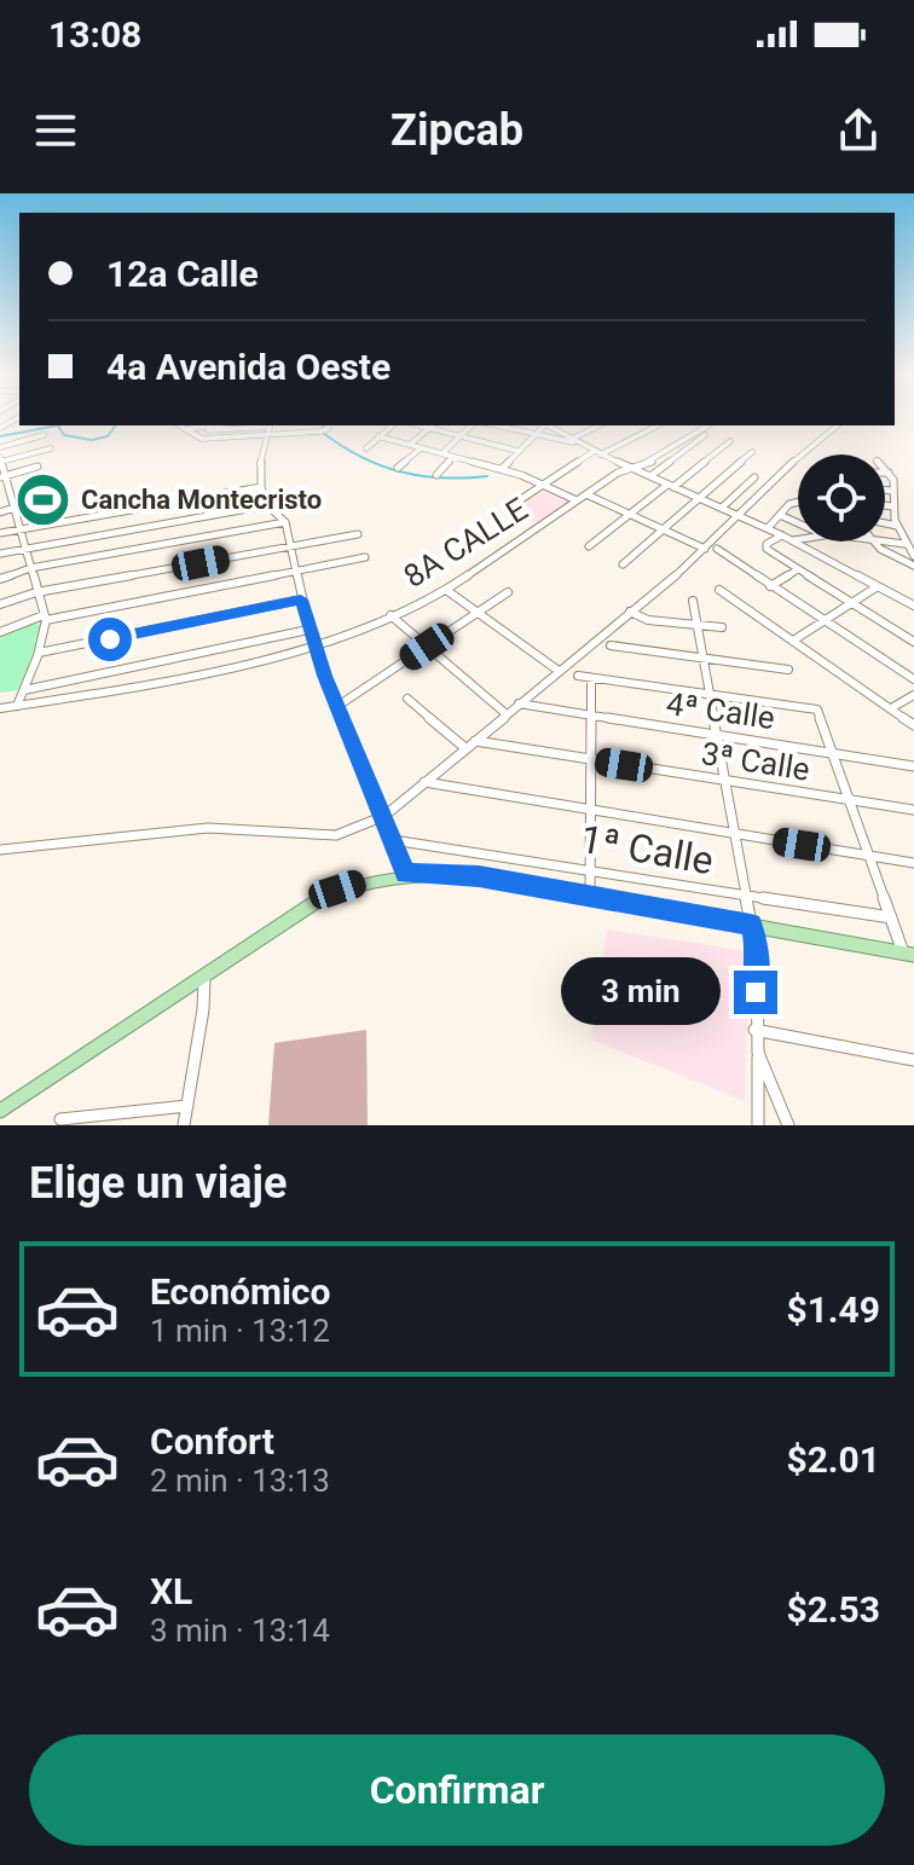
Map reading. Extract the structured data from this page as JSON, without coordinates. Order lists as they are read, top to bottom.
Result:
{
  "streets": {
    "street": [
      "8A CALLE",
      "4ª Calle",
      "3ª Calle",
      "1ª Calle"
    ]
  },
  "places": {
    "sports": ["Cancha Montecristo"]
  },
  "page": {
    "status": "13:08",
    "header": "Zipcab",
    "banner": ["12a Calle", "4a Avenida Oeste"],
    "bubble": "3 min",
    "heading": "Elige un viaje",
    "list": [
      {
        "name": "Económico",
        "note": "1 min · 13:12",
        "value": "$1.49"
      },
      {
        "name": "Confort",
        "note": "2 min · 13:13",
        "value": "$2.01"
      },
      {
        "name": "XL",
        "note": "3 min · 13:14",
        "value": "$2.53"
      }
    ],
    "buttons": "Confirmar"
  }
}
